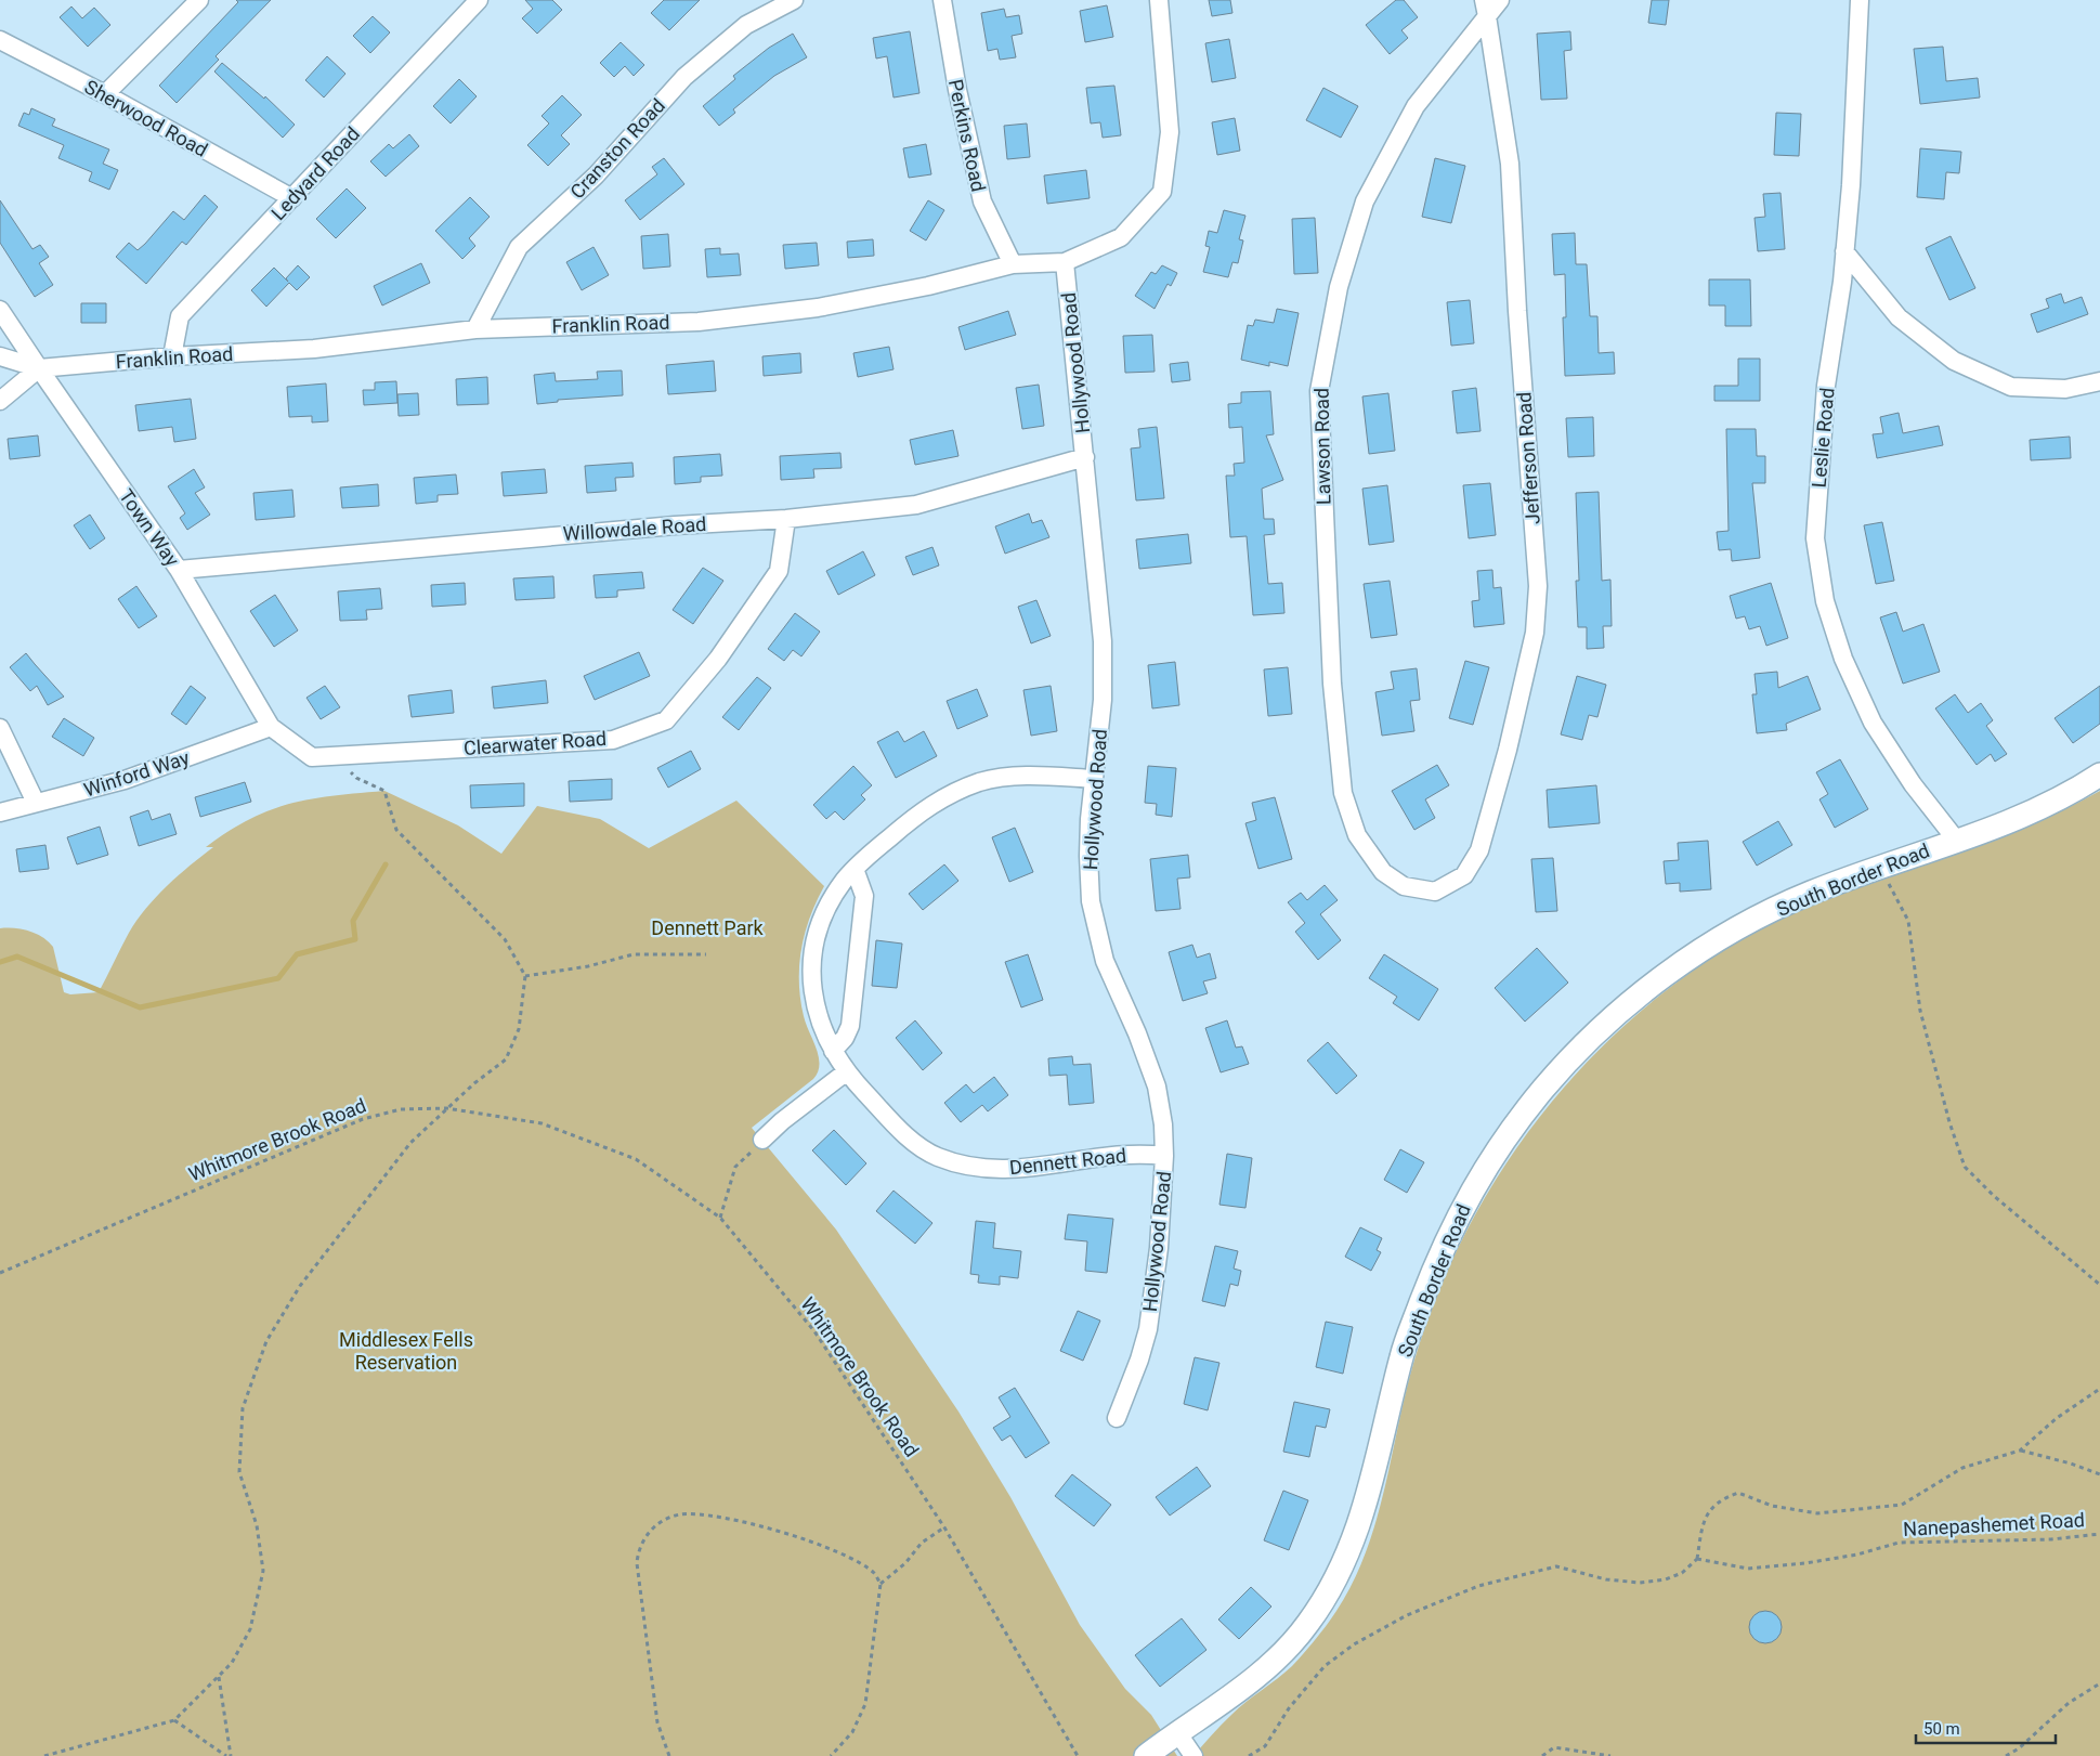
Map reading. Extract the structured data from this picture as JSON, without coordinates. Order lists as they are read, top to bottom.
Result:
{
  "streets": {
    "main road": ["South Border Road"],
    "street": [
      "Sherwood Road",
      "Perkins Road",
      "Cranston Road",
      "Ledyard Road",
      "Franklin Road",
      "Hollywood Road",
      "Leslie Road",
      "Lawson Road",
      "Jefferson Road",
      "Town Way",
      "Willowdale Road",
      "Clearwater Road",
      "Winford Way",
      "Dennett Road"
    ],
    "path": ["Whitmore Brook Road", "Nanepashemet Road"]
  },
  "crossings": [
    ["Sherwood Road", "Ledyard Road"],
    ["Perkins Road", "Franklin Road"],
    ["Cranston Road", "Franklin Road"],
    ["Ledyard Road", "Franklin Road"],
    ["Franklin Road", "Hollywood Road"],
    ["Franklin Road", "Town Way"],
    ["Hollywood Road", "Willowdale Road"],
    ["Hollywood Road", "Dennett Road"],
    ["Leslie Road", "South Border Road"],
    ["Lawson Road", "Jefferson Road"],
    ["Town Way", "Willowdale Road"],
    ["Town Way", "Clearwater Road"],
    ["Town Way", "Winford Way"],
    ["Willowdale Road", "Clearwater Road"],
    ["Clearwater Road", "Winford Way"]
  ],
  "parks": ["Dennett Park", "Middlesex Fells Reservation"],
  "scale_bar": "50 m"
}
